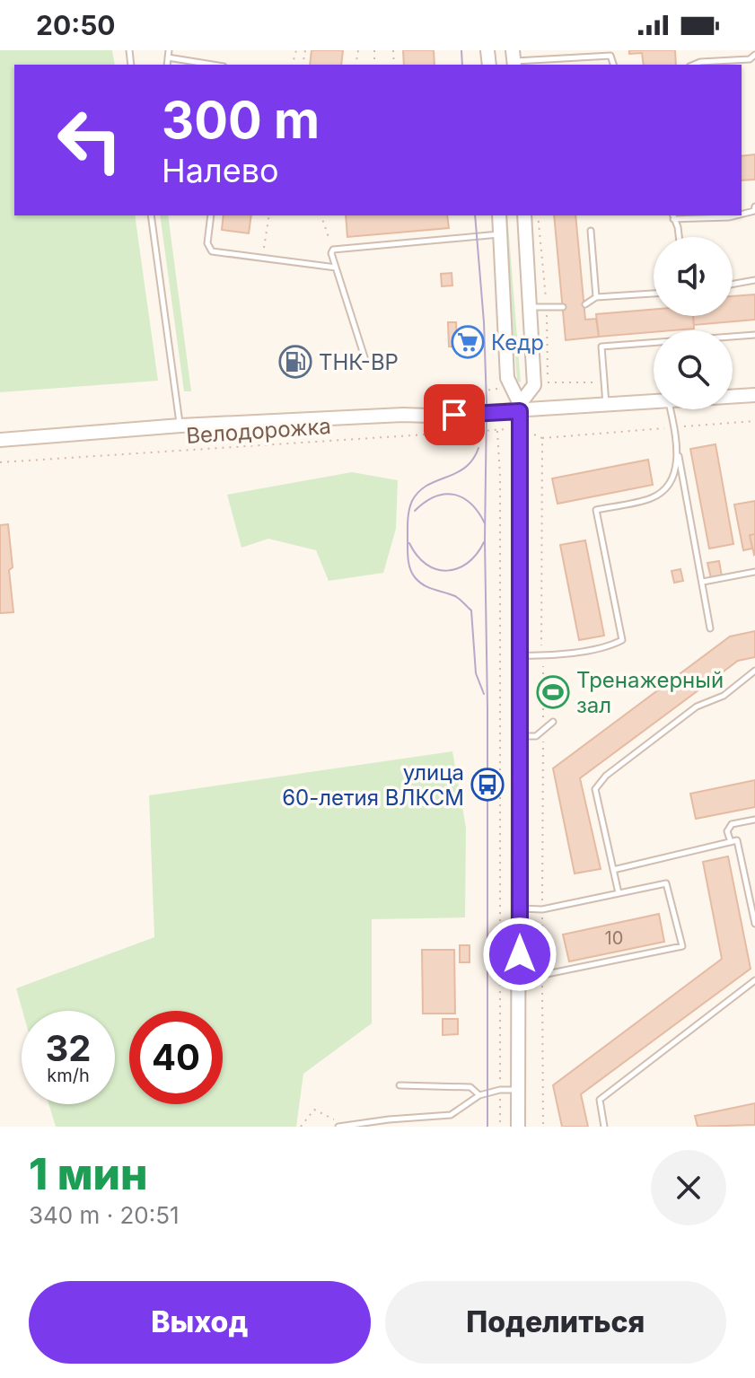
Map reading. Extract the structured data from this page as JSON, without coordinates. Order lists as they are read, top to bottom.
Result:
{
  "streets": {
    "path": ["Велодорожка"]
  },
  "places": {
    "supermarket": ["Кедр"],
    "fuel station": ["ТНК-ВР"],
    "sports": ["Тренажерный зал"],
    "bus stop": ["улица 60-летия ВЛКСМ"]
  },
  "house_numbers": ["10"],
  "page": {
    "status": "20:50",
    "turn": ["300 m", "Налево"],
    "speed": "32 km/h",
    "limit": "40",
    "heading": ["1 мин", "340 m · 20:51"],
    "buttons": ["Выход", "Поделиться"]
  }
}
